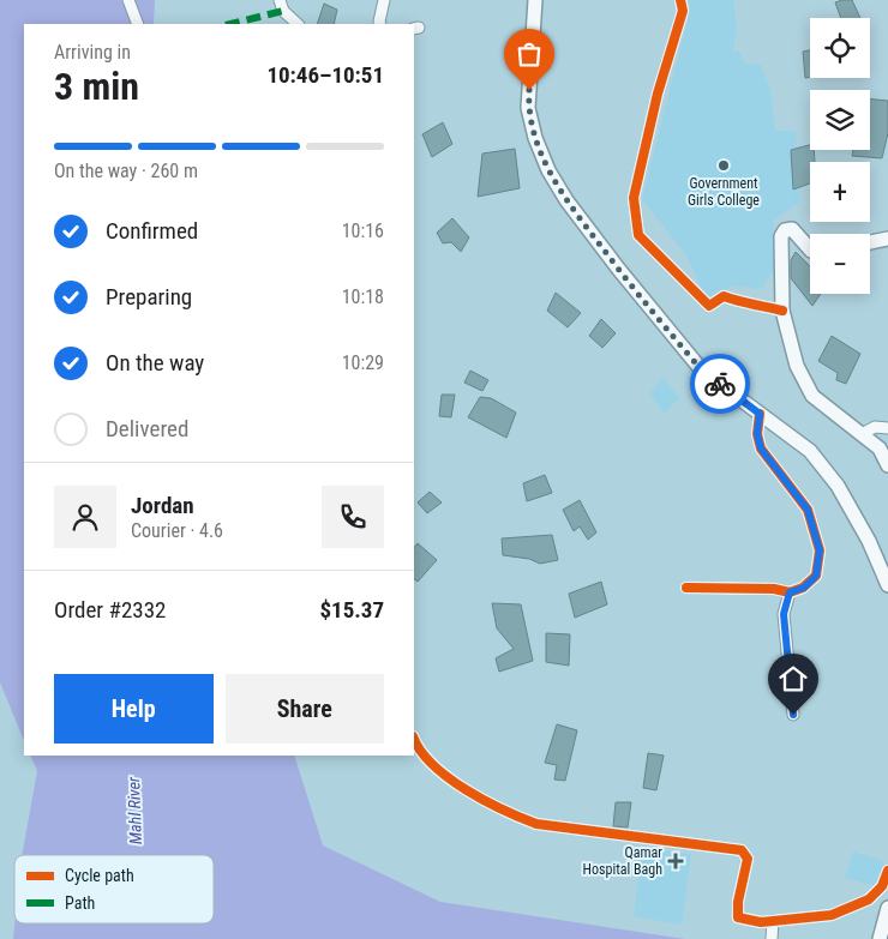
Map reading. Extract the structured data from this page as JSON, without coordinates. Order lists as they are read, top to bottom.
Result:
{
  "water": ["Mahl River"],
  "places": {
    "other": ["Government Girls College"],
    "health": ["Qamar Hospital Bagh"]
  },
  "legend": ["Cycle path", "Path"],
  "page": {
    "map_buttons": ["+", "−"],
    "heading": ["3 min", "Arriving in", "10:46–10:51"],
    "panel": [
      "Jordan",
      "Courier · 4.6",
      "Order #2332",
      "$15.37"
    ],
    "bar": "On the way · 260 m",
    "list": [
      ["Confirmed", "10:16"],
      ["Preparing", "10:18"],
      ["On the way", "10:29"],
      "Delivered"
    ],
    "buttons": ["Help", "Share"]
  }
}
